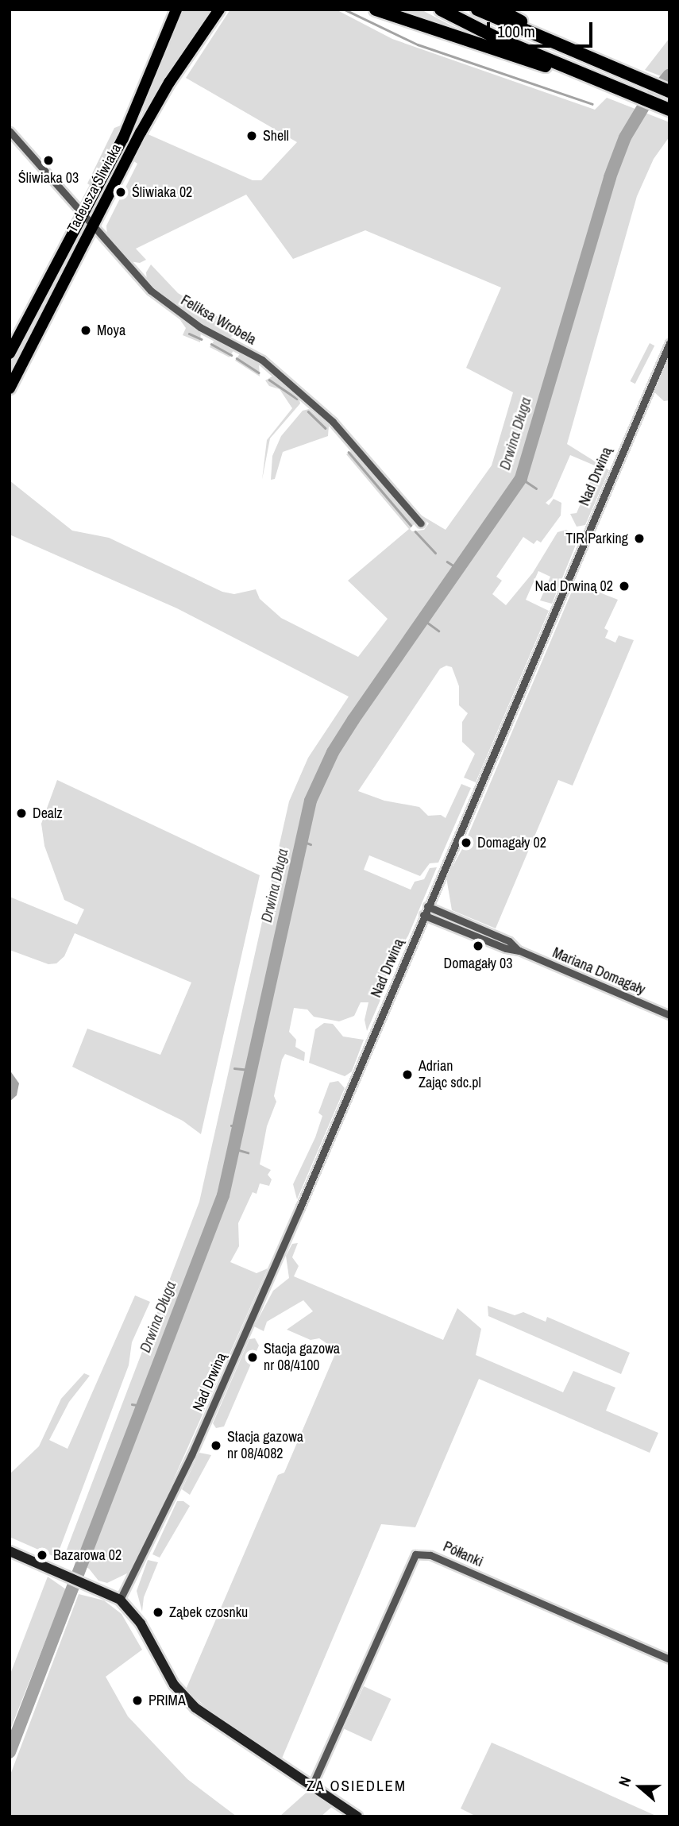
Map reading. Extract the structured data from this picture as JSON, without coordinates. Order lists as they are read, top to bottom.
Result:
{
  "streets": {
    "main road": ["Tadeusza Śliwiaka"],
    "street": [
      "Feliksa Wrobela",
      "Nad Drwiną",
      "Mariana Domagały",
      "Półłanki"
    ]
  },
  "crossings": [
    ["Tadeusza Śliwiaka", "Feliksa Wrobela"],
    ["Nad Drwiną", "Mariana Domagały"]
  ],
  "districts": ["ZA OSIEDLEM"],
  "water": ["Drwina Długa"],
  "places": [
    "Shell",
    "Śliwiaka 03",
    "Śliwiaka 02",
    "Moya",
    "TIR Parking",
    "Nad Drwiną 02",
    "Dealz",
    "Domagały 02",
    "Domagały 03",
    "Adrian Zając sdc.pl",
    "Stacja gazowa nr 08/4100",
    "Stacja gazowa nr 08/4082",
    "Bazarowa 02",
    "Ząbek czosnku",
    "PRIMA"
  ],
  "scale_bar": "100 m",
  "north": "left"
}
